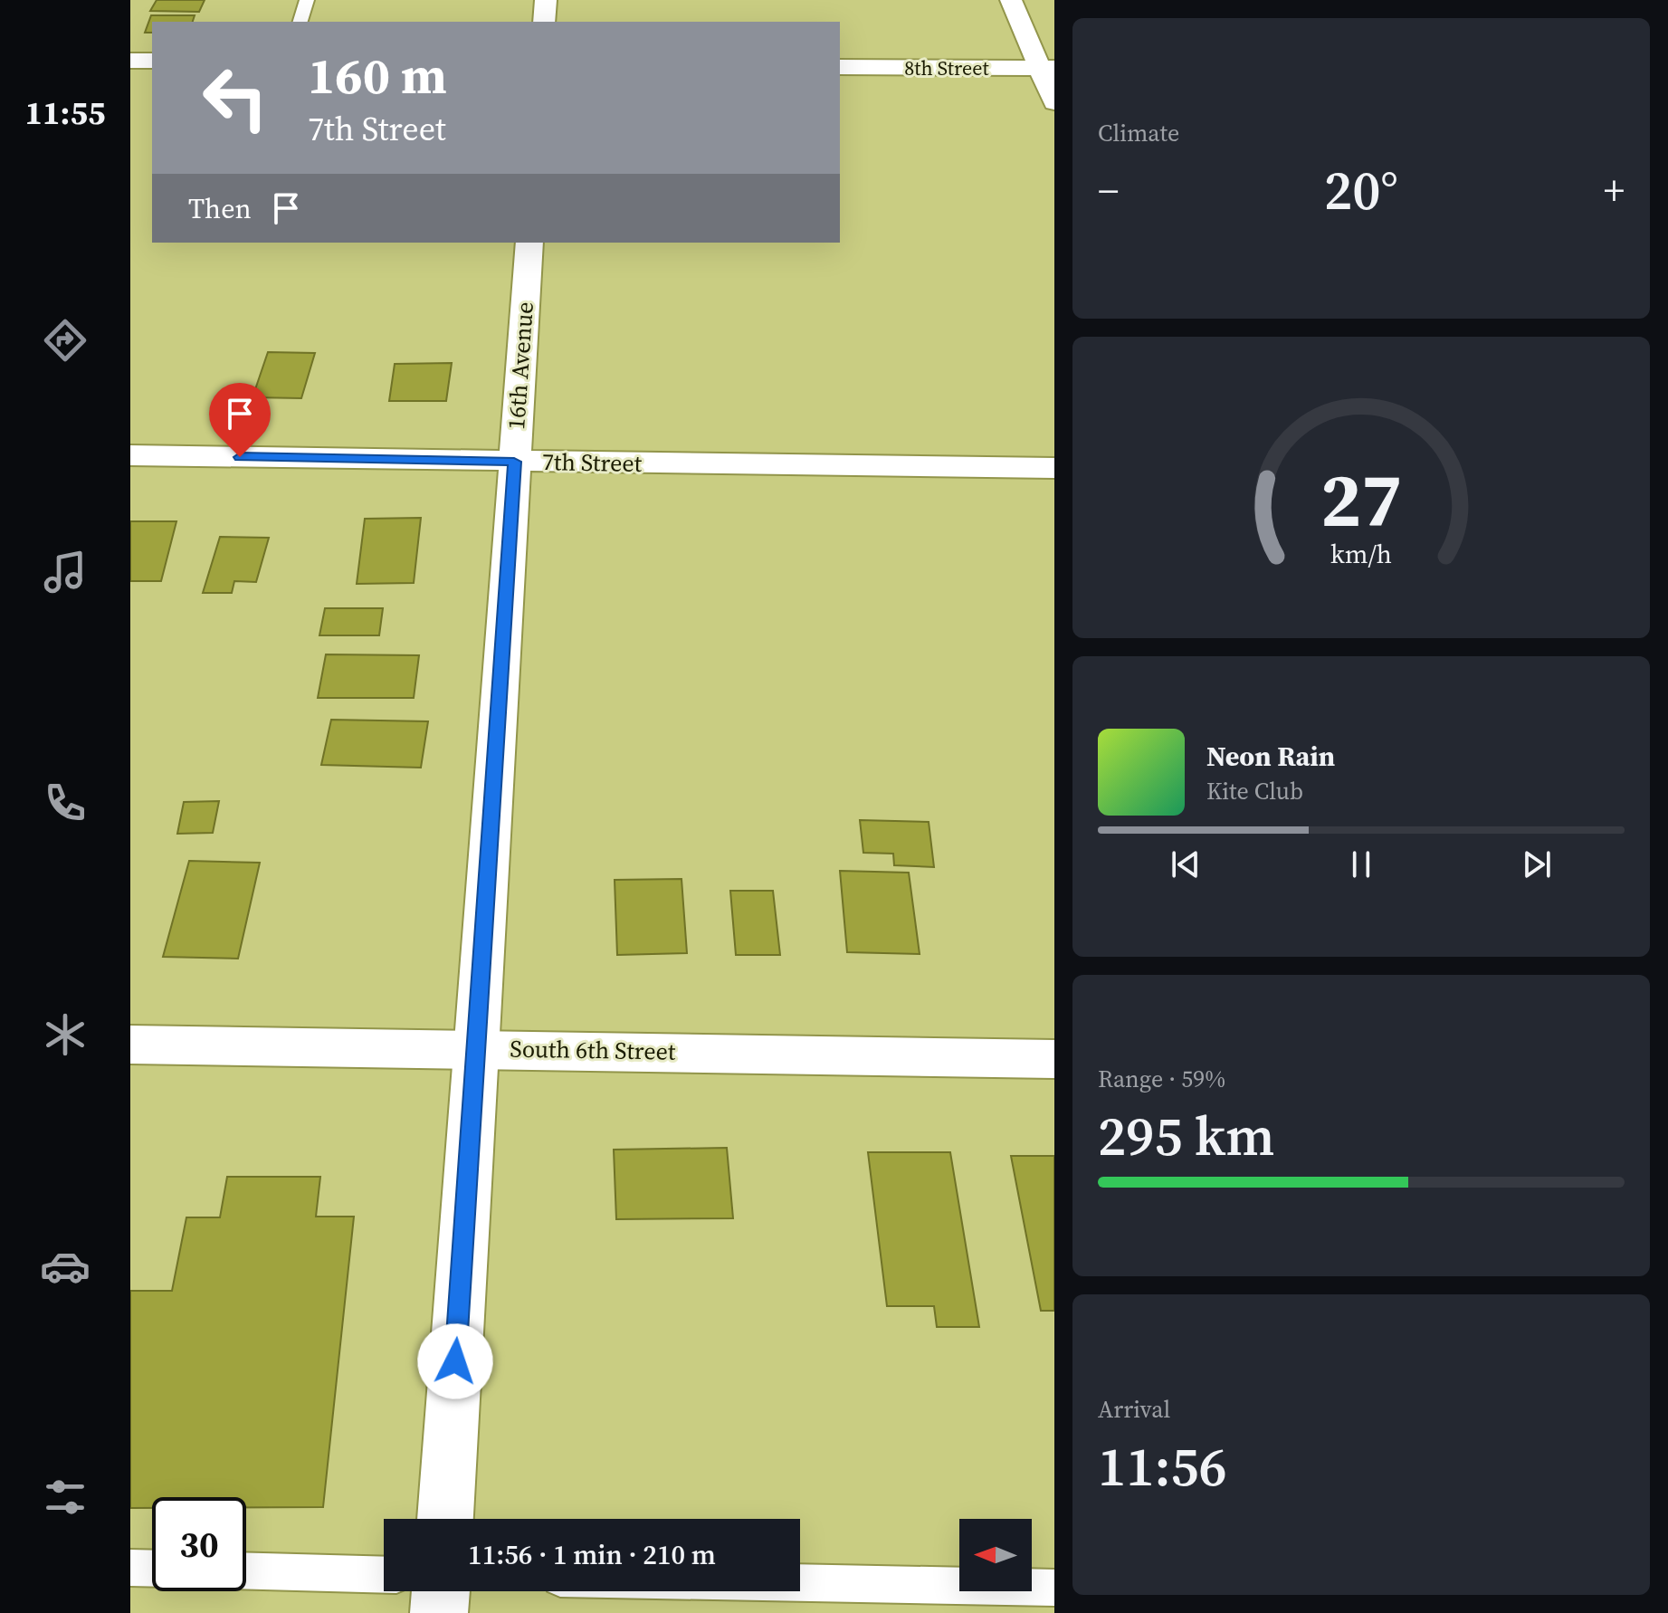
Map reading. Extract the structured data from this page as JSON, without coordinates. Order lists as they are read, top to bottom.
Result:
{
  "streets": {
    "street": [
      "8th Street",
      "16th Avenue",
      "7th Street",
      "South 6th Street"
    ]
  },
  "crossings": [
    ["16th Avenue", "7th Street"],
    ["16th Avenue", "South 6th Street"]
  ],
  "north": "left",
  "page": {
    "tabs": "11:55",
    "tile": [
      "Climate",
      ["Range · 59%", "295 km"],
      ["Arrival", "11:56"]
    ],
    "turn": ["160 m", "7th Street"],
    "heat": ["−", "20°", "+"],
    "then": "Then",
    "song": ["Neon Rain", "Kite Club"],
    "limit": "30",
    "trip": "11:56 · 1 min · 210 m",
    "gauge": ["27", "km/h"]
  }
}
